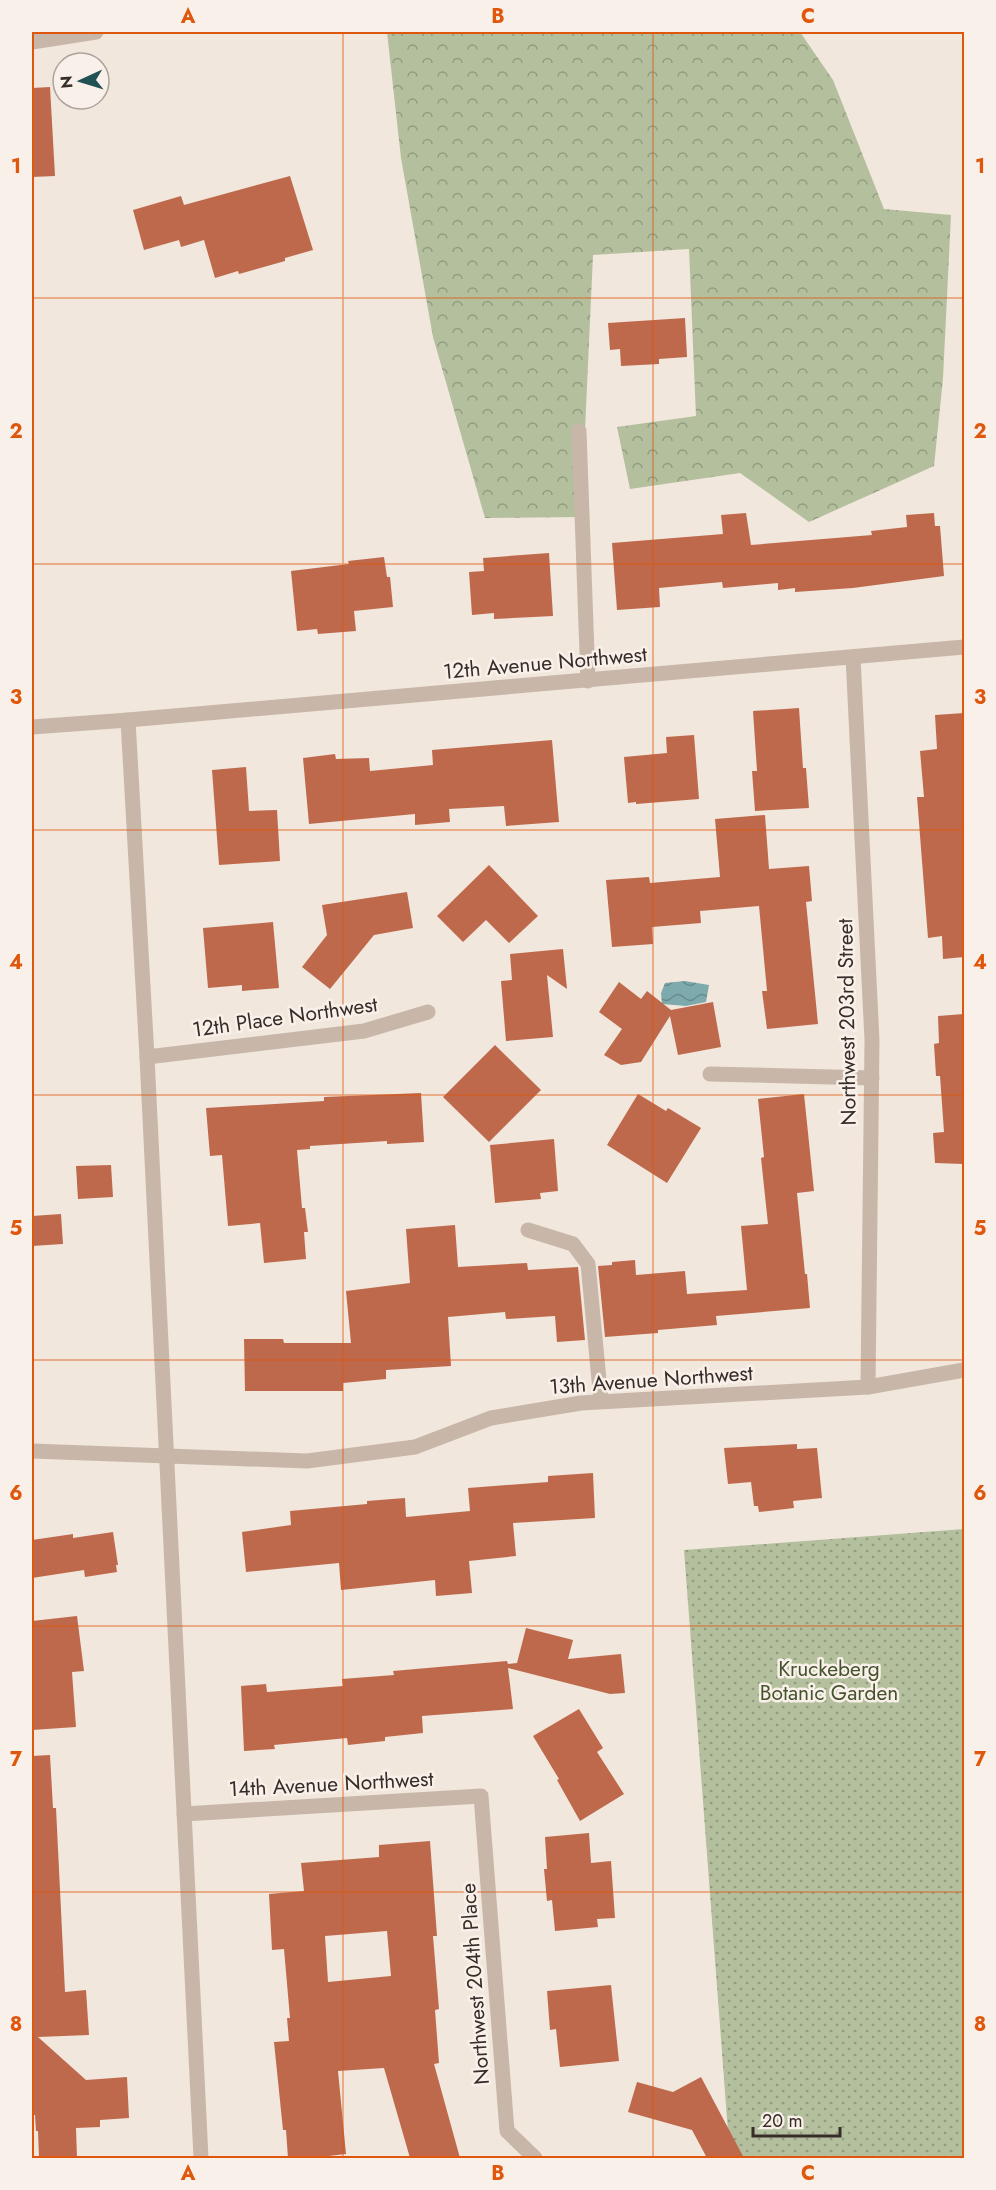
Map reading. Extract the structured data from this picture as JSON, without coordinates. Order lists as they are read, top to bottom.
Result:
{
  "streets": {
    "street": [
      "12th Avenue Northwest",
      "12th Place Northwest",
      "Northwest 203rd Street",
      "13th Avenue Northwest",
      "14th Avenue Northwest",
      "Northwest 204th Place"
    ]
  },
  "crossings": [
    ["12th Avenue Northwest", "Northwest 203rd Street"],
    ["Northwest 203rd Street", "13th Avenue Northwest"],
    ["14th Avenue Northwest", "Northwest 204th Place"]
  ],
  "parks": ["Kruckeberg Botanic Garden"],
  "scale_bar": "20 m",
  "north": "left",
  "grid": {
    "columns": ["A", "B", "C"],
    "rows": [
      "1",
      "2",
      "3",
      "4",
      "5",
      "6",
      "7",
      "8"
    ]
  }
}
